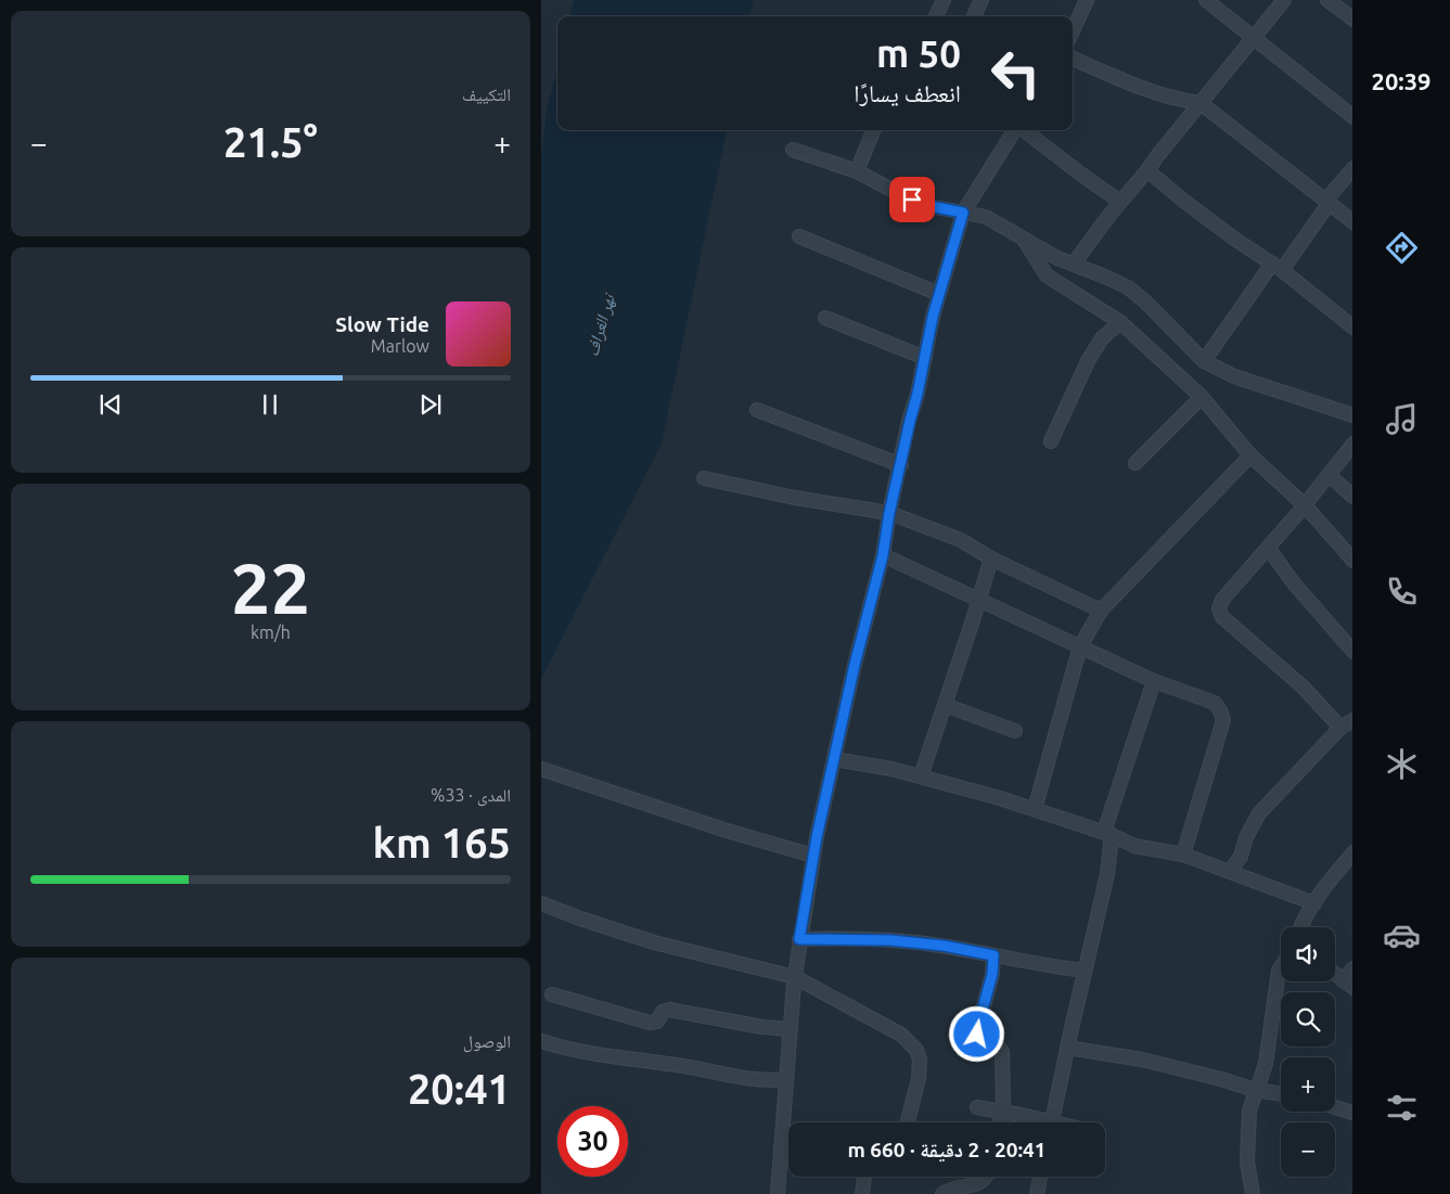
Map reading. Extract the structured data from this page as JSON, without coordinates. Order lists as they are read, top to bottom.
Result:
{
  "water": ["نهر الغراف"],
  "page": {
    "tabs": "20:39",
    "tile": [
      "التكييف",
      ["22", "km/h"],
      ["المدى · 33%", "165 km"],
      ["الوصول", "20:41"]
    ],
    "turn": ["50 m", "انعطف يسارًا"],
    "heat": ["−", "21.5°", "+"],
    "song": ["Slow Tide", "Marlow"],
    "map_buttons": ["+", "−"],
    "limit": "30",
    "trip": "20:41 · 2 دقيقة · 660 m"
  }
}
